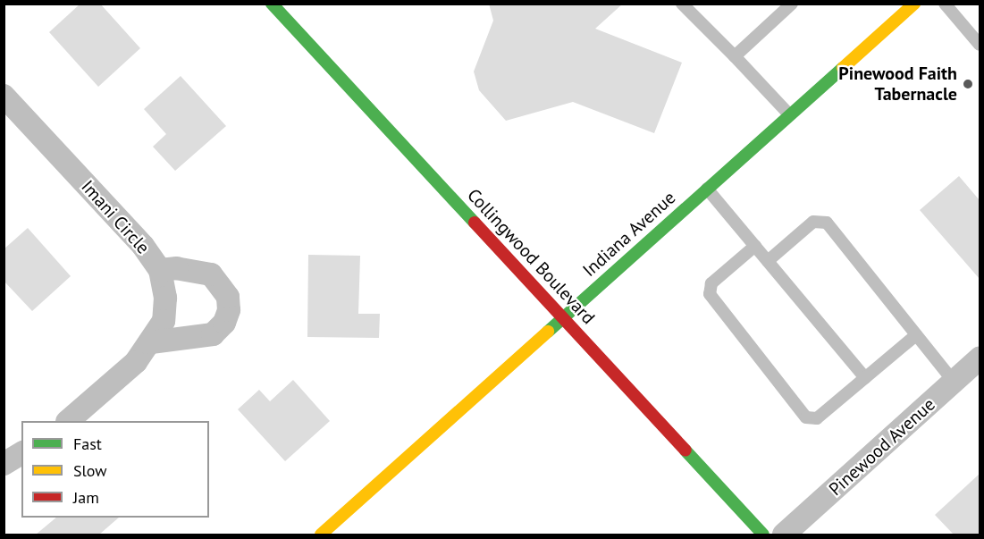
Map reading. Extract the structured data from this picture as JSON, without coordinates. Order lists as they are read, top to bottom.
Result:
{
  "streets": {
    "street": [
      "Imani Circle",
      "Indiana Avenue",
      "Collingwood Boulevard",
      "Pinewood Avenue"
    ]
  },
  "crossings": [
    ["Indiana Avenue", "Collingwood Boulevard"]
  ],
  "places": ["Pinewood Faith Tabernacle"],
  "legend": ["Fast", "Slow", "Jam"]
}
